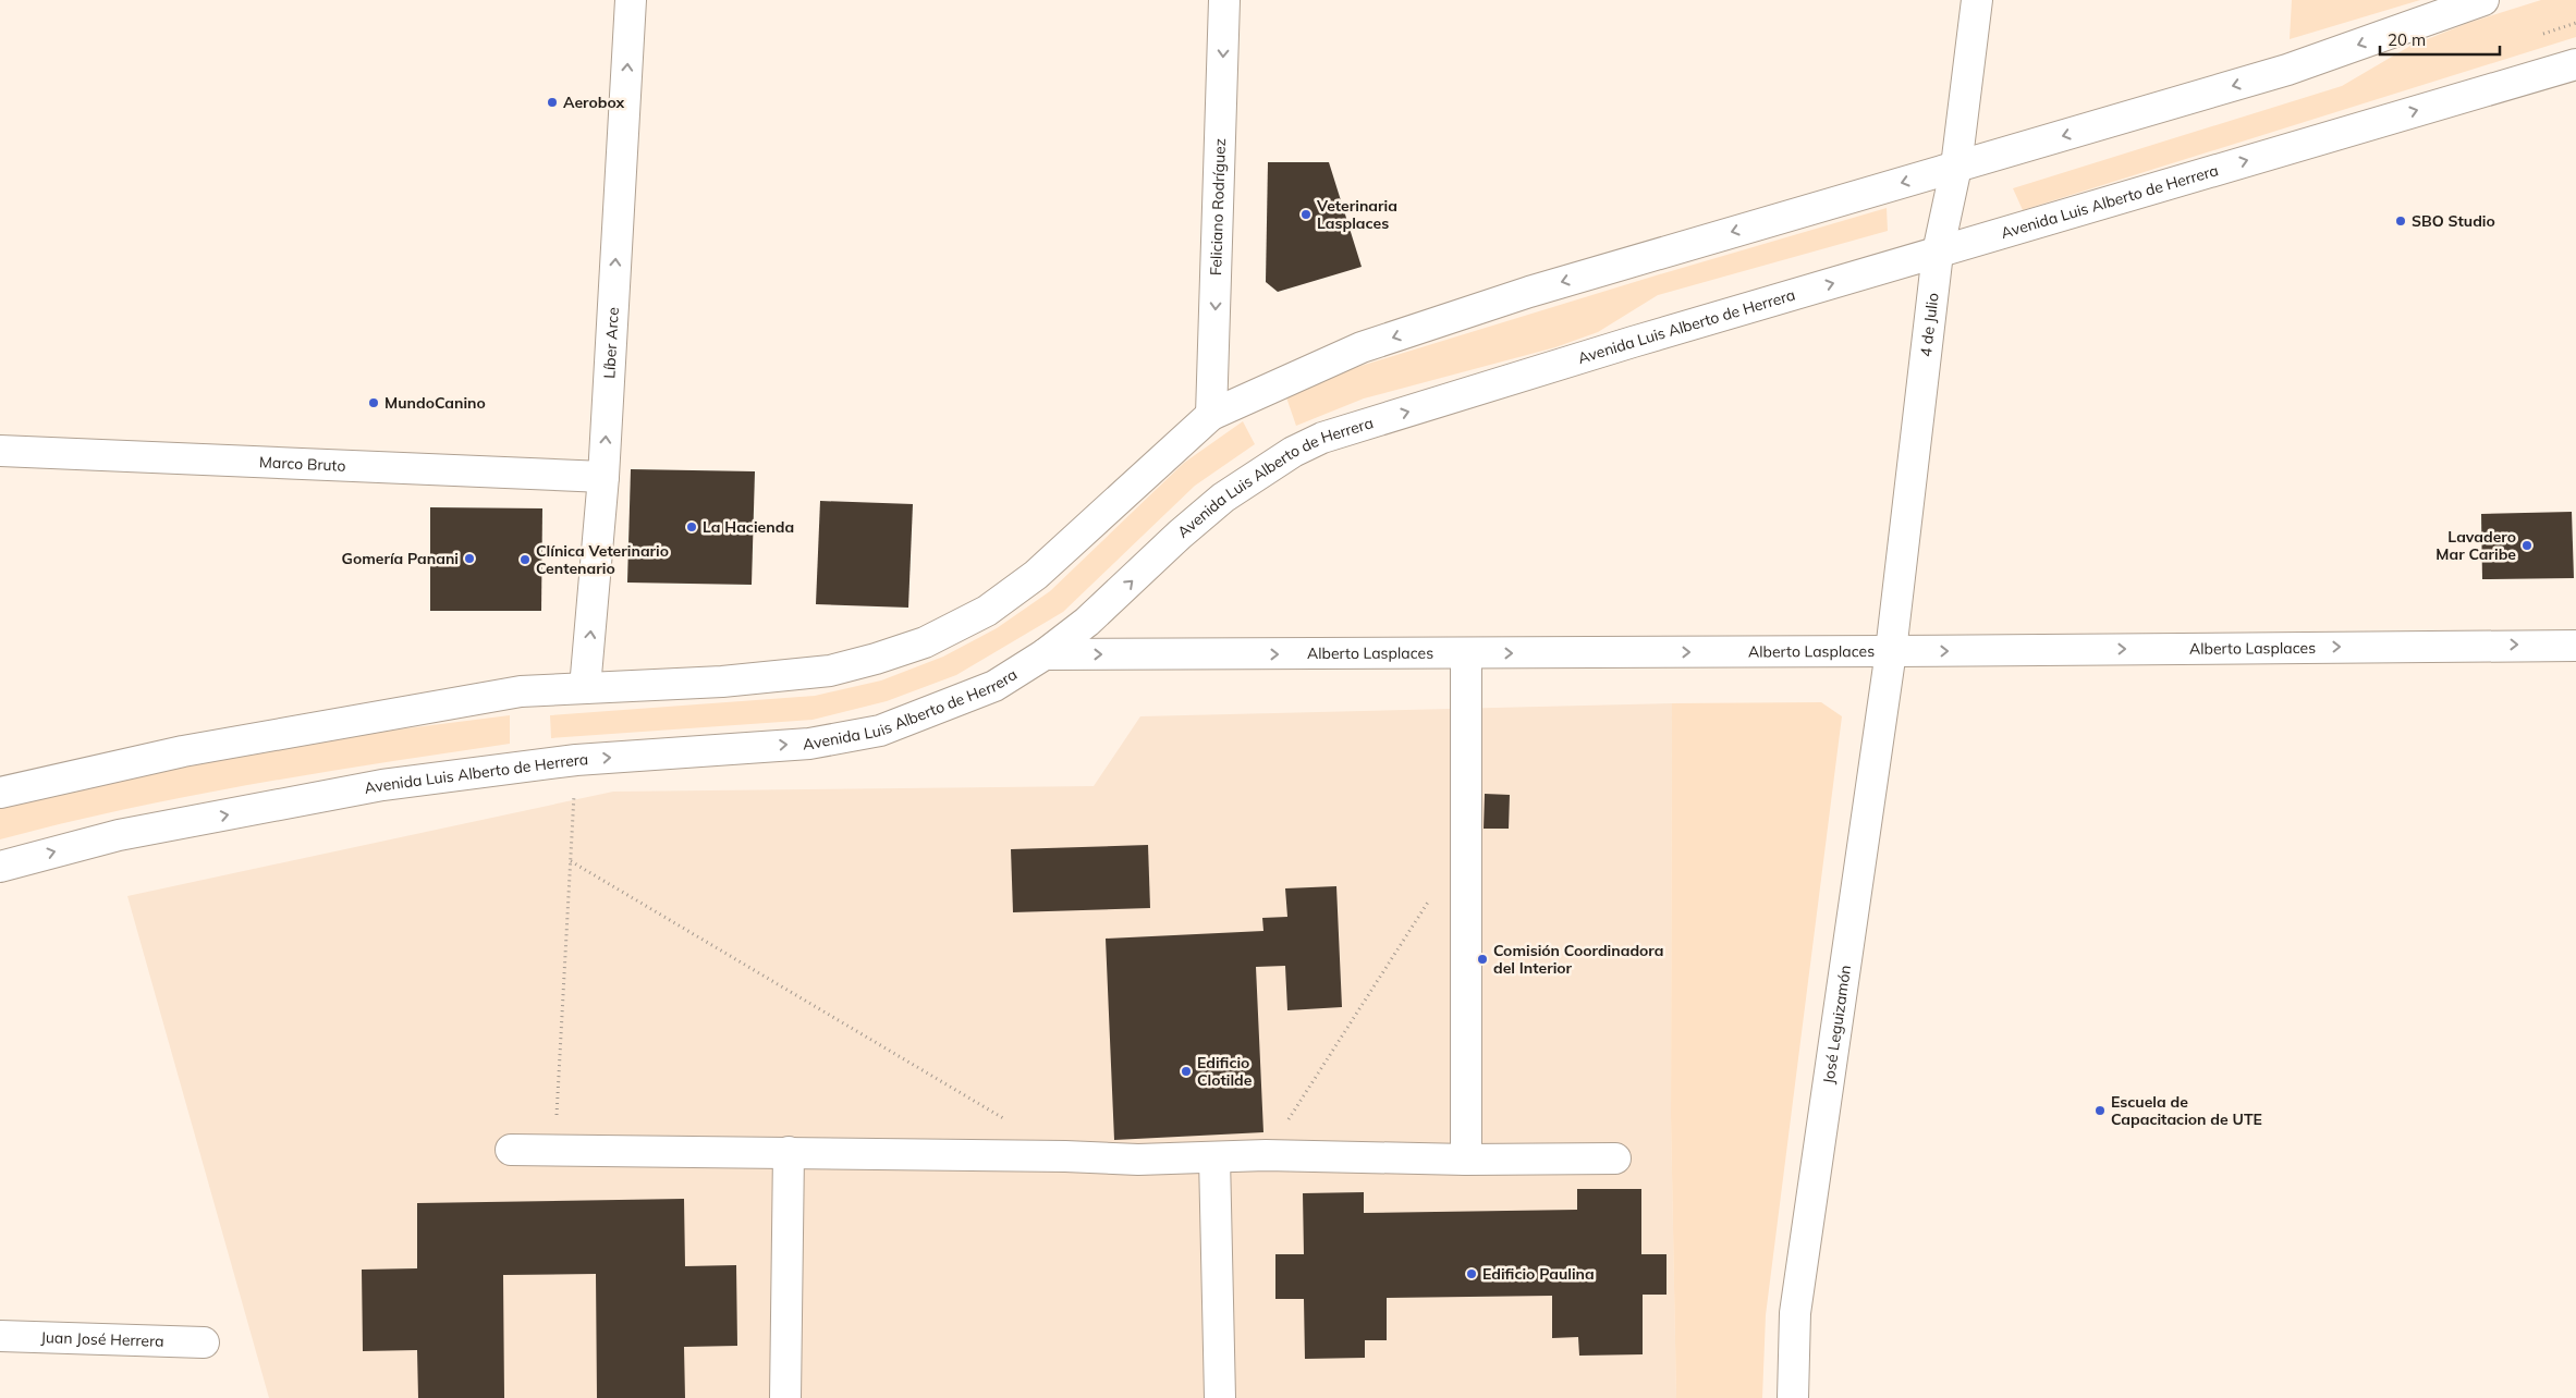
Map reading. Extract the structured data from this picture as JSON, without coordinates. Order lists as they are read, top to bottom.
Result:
{
  "streets": {
    "main road": [
      "Avenida Luis Alberto de Herrera",
      "Feliciano Rodríguez",
      "4 de Julio",
      "Líber Arce",
      "Marco Bruto",
      "Alberto Lasplaces",
      "José Leguizamón",
      "Juan José Herrera"
    ]
  },
  "crossings": [
    ["Avenida Luis Alberto de Herrera", "4 de Julio"],
    ["Avenida Luis Alberto de Herrera", "Alberto Lasplaces"],
    ["4 de Julio", "Alberto Lasplaces"],
    ["4 de Julio", "José Leguizamón"],
    ["Líber Arce", "Marco Bruto"],
    ["Alberto Lasplaces", "José Leguizamón"]
  ],
  "one_way": ["Feliciano Rodríguez", "Líber Arce", "Alberto Lasplaces"],
  "places": [
    "Aerobox",
    "Veterinaria Lasplaces",
    "SBO Studio",
    "MundoCanino",
    "La Hacienda",
    "Lavadero Mar Caribe",
    "Gomería Panani",
    "Clínica Veterinario Centenario",
    "Comisión Coordinadora del Interior",
    "Edificio Clotilde",
    "Escuela de Capacitacion de UTE",
    "Edificio Paulina"
  ],
  "scale_bar": "20 m"
}
